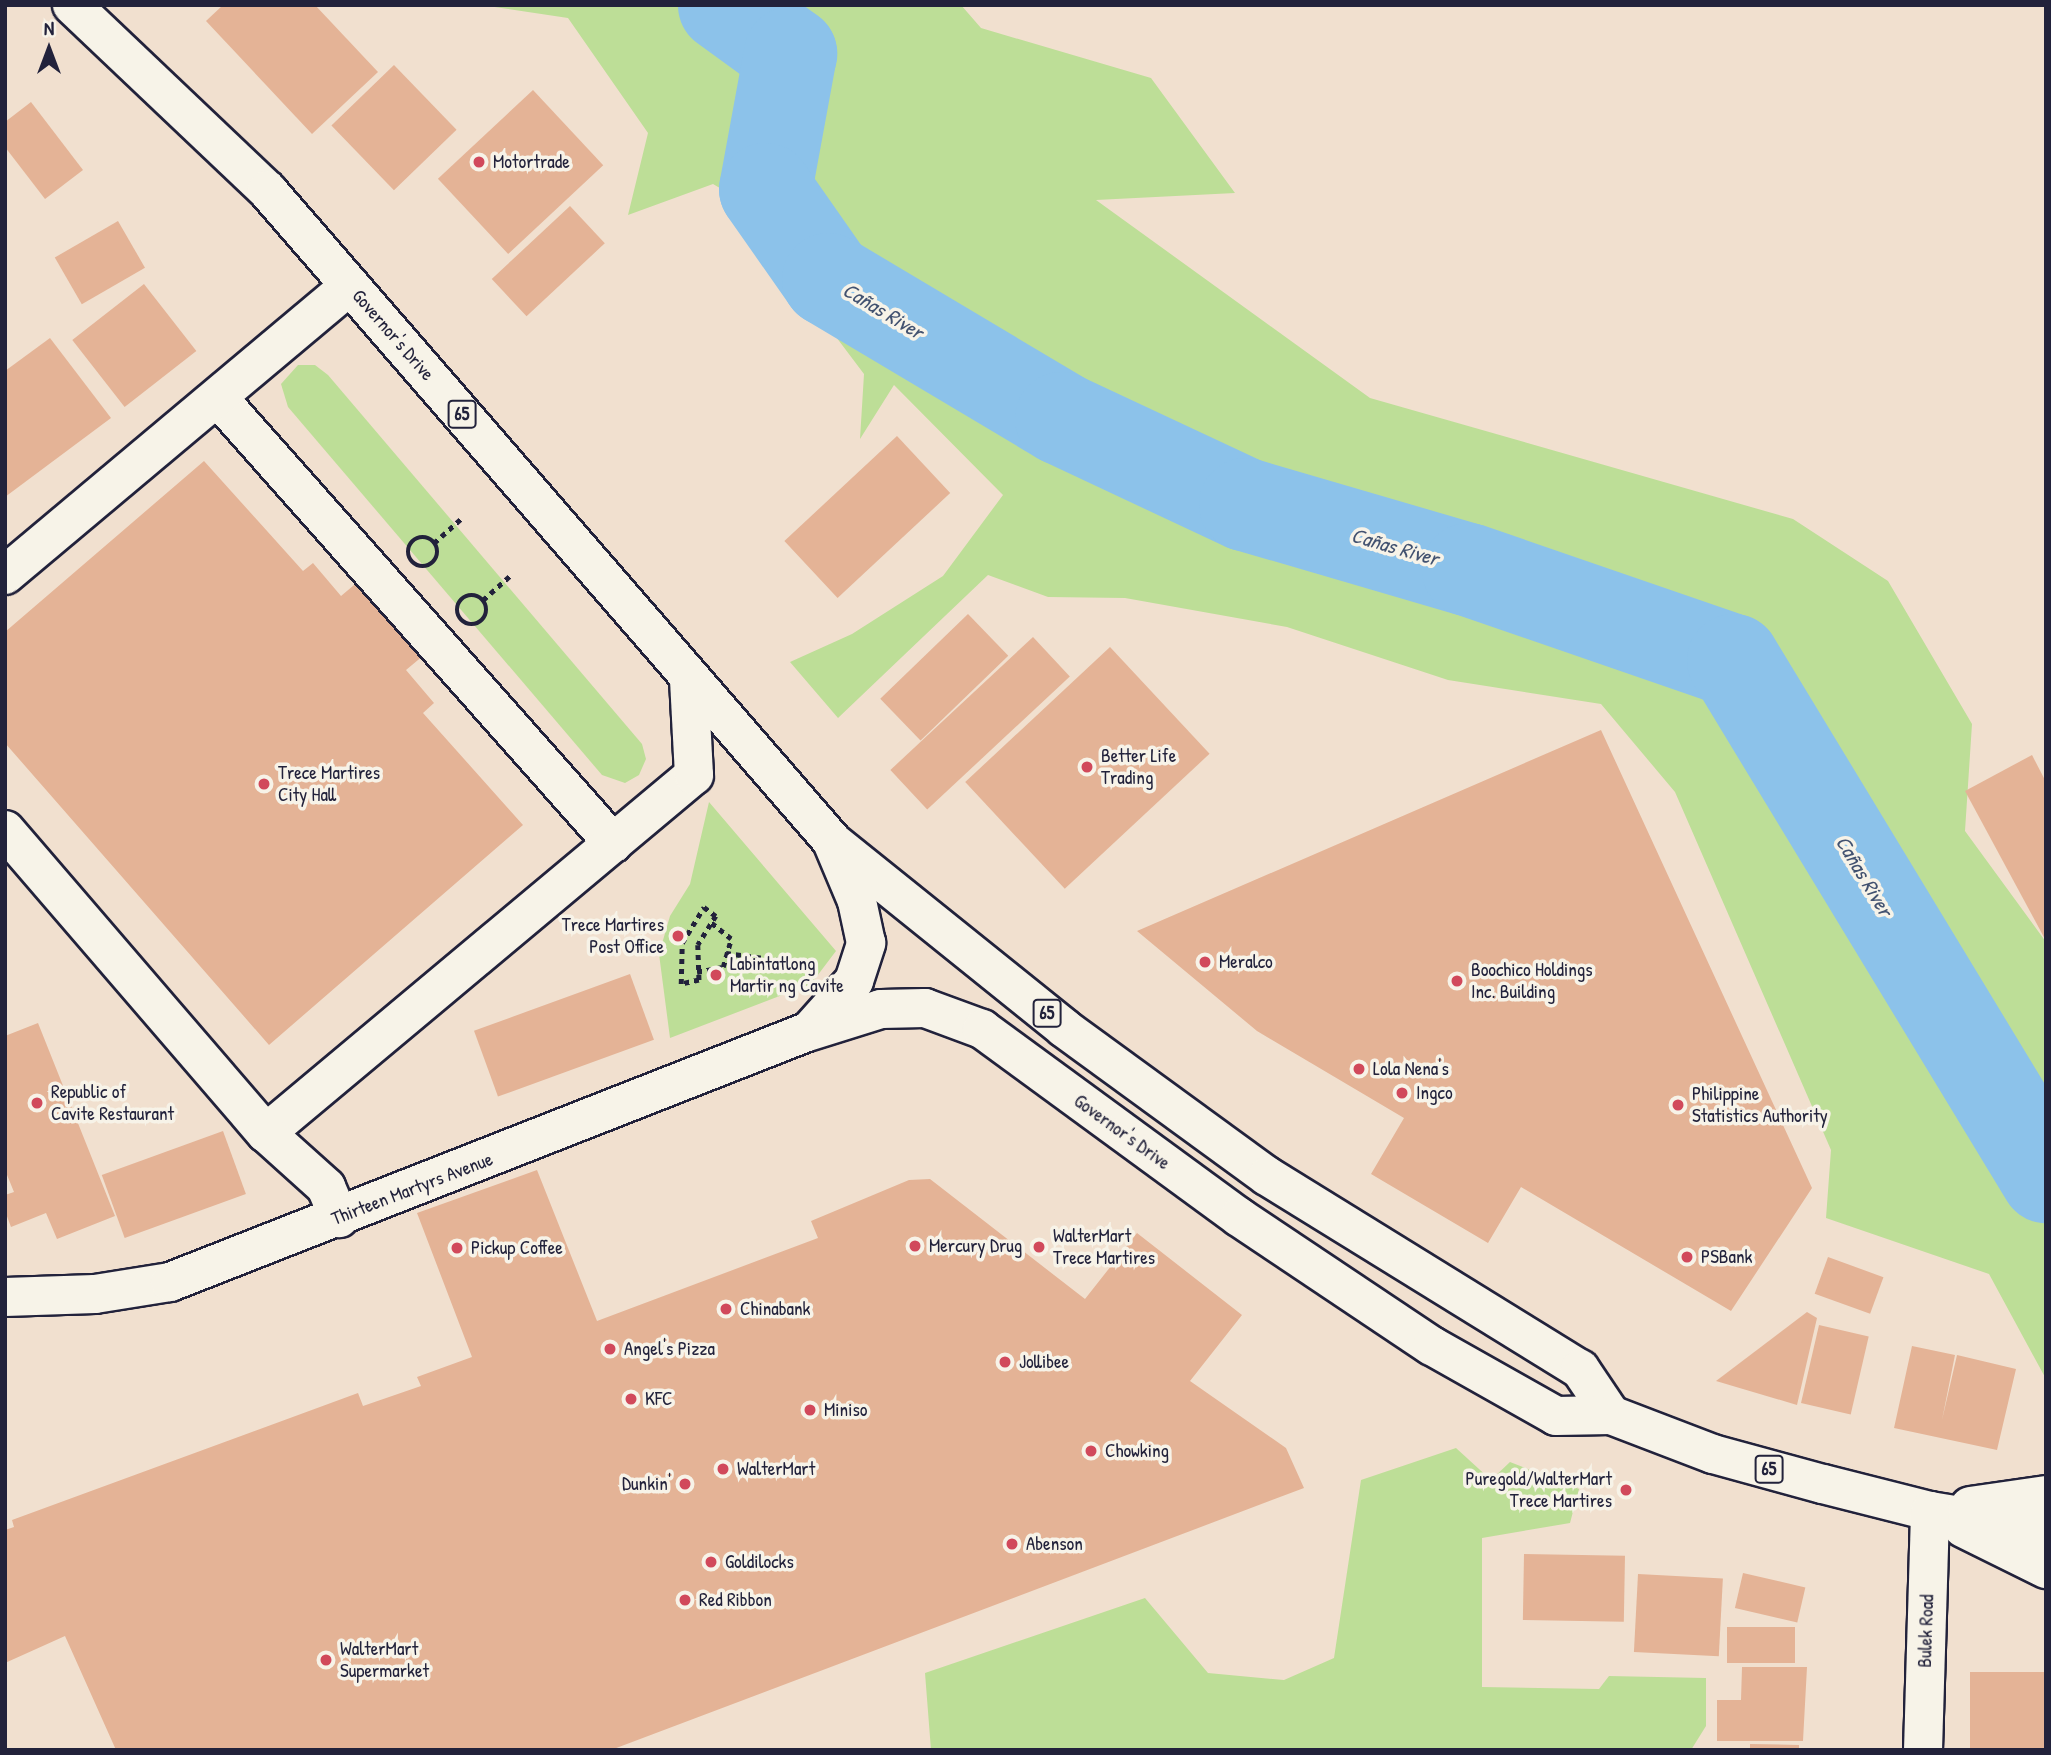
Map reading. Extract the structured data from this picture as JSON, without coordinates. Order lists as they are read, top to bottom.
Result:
{
  "streets": {
    "main road": [
      "Governor's Drive",
      "65",
      "Thirteen Martyrs Avenue",
      "Bulek Road"
    ]
  },
  "crossings": [
    ["Governor's Drive", "Thirteen Martyrs Avenue"],
    ["Governor's Drive", "Bulek Road"]
  ],
  "water": ["Cañas River"],
  "places": [
    "Motortrade",
    "Better Life Trading",
    "Trece Martires City Hall",
    "Trece Martires Post Office",
    "Meralco",
    "Labintatlong Martir ng Cavite",
    "Boochico Holdings Inc. Building",
    "Lola Nena's",
    "Ingco",
    "Republic of Cavite Restaurant",
    "Philippine Statistics Authority",
    "Mercury Drug",
    "WalterMart Trece Martires",
    "Pickup Coffee",
    "PSBank",
    "Chinabank",
    "Angel's Pizza",
    "Jollibee",
    "KFC",
    "Miniso",
    "Chowking",
    "WalterMart",
    "Dunkin'",
    "Puregold/WalterMart Trece Martires",
    "Abenson",
    "Goldilocks",
    "Red Ribbon",
    "WalterMart Supermarket"
  ],
  "north": "top"
}
